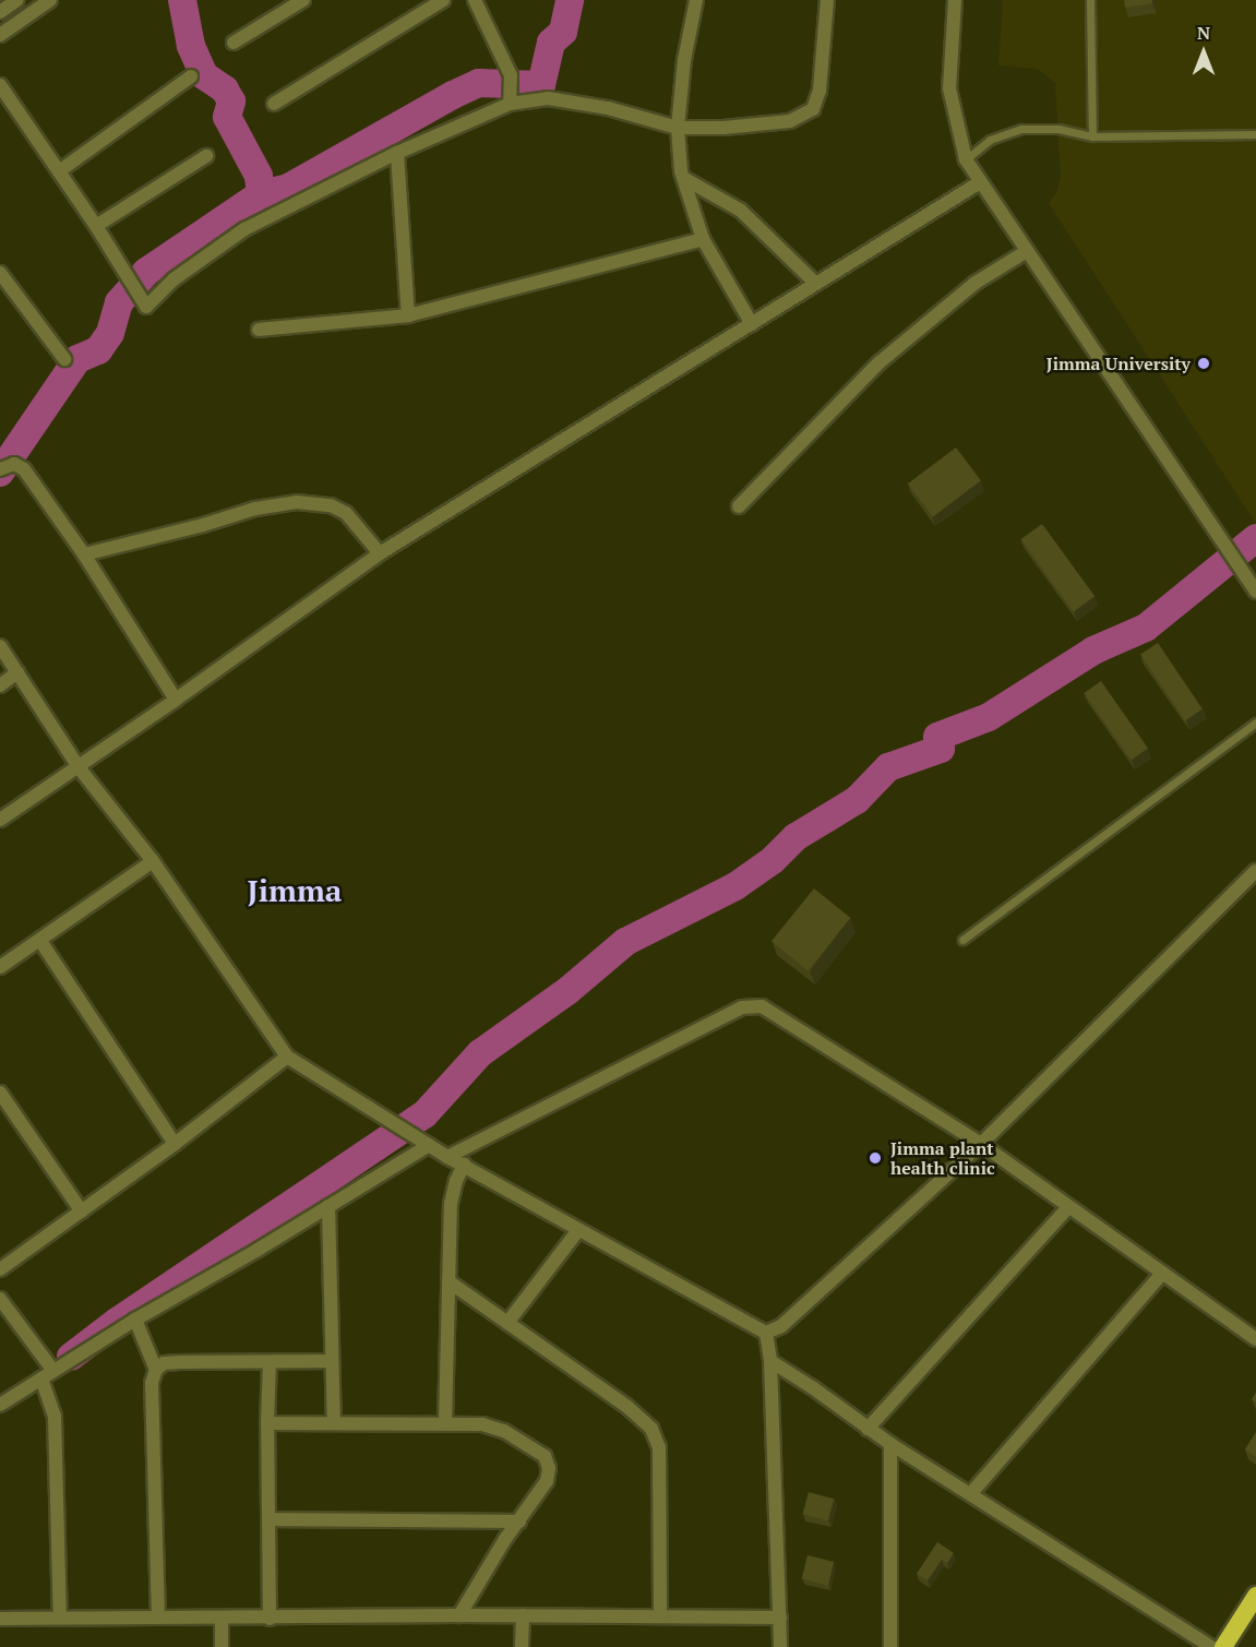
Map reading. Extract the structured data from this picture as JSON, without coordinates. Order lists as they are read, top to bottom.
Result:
{
  "districts": ["Jimma"],
  "places": ["Jimma University", "Jimma plant health clinic"],
  "north": "top"
}
